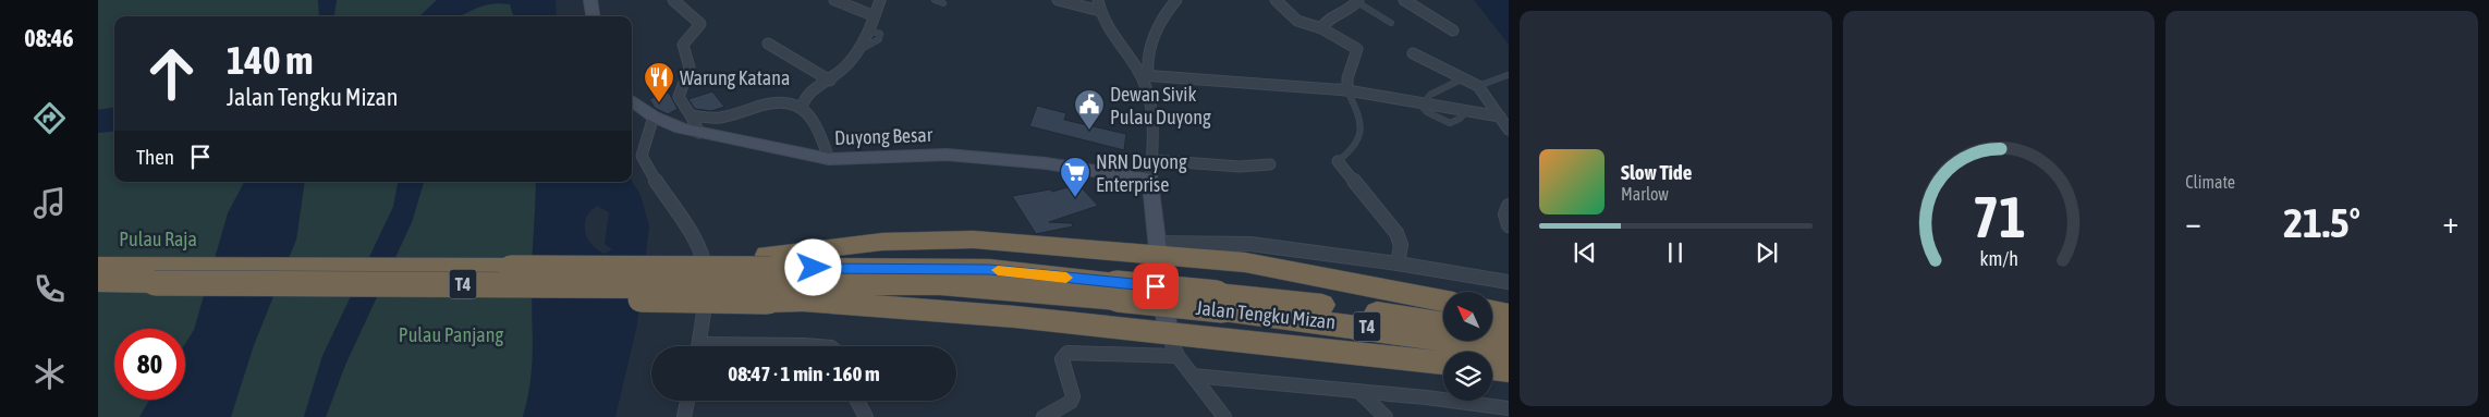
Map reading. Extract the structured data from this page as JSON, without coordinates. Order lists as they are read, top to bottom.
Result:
{
  "streets": {
    "highway": ["T4", "Jalan Tengku Mizan"],
    "street": ["Duyong Besar"]
  },
  "crossings": [
    ["T4", "Jalan Tengku Mizan"]
  ],
  "parks": ["Pulau Raja", "Pulau Panjang"],
  "places": {
    "restaurant": ["Warung Katana"],
    "public building": ["Dewan Sivik Pulau Duyong"],
    "supermarket": ["NRN Duyong Enterprise"]
  },
  "north": "top left",
  "page": {
    "tabs": "08:46",
    "tile": "Climate",
    "turn": ["140 m", "Jalan Tengku Mizan"],
    "then": "Then",
    "song": ["Slow Tide", "Marlow"],
    "heat": ["−", "21.5°", "+"],
    "limit": "80",
    "trip": "08:47 · 1 min · 160 m",
    "gauge": ["71", "km/h"]
  }
}
